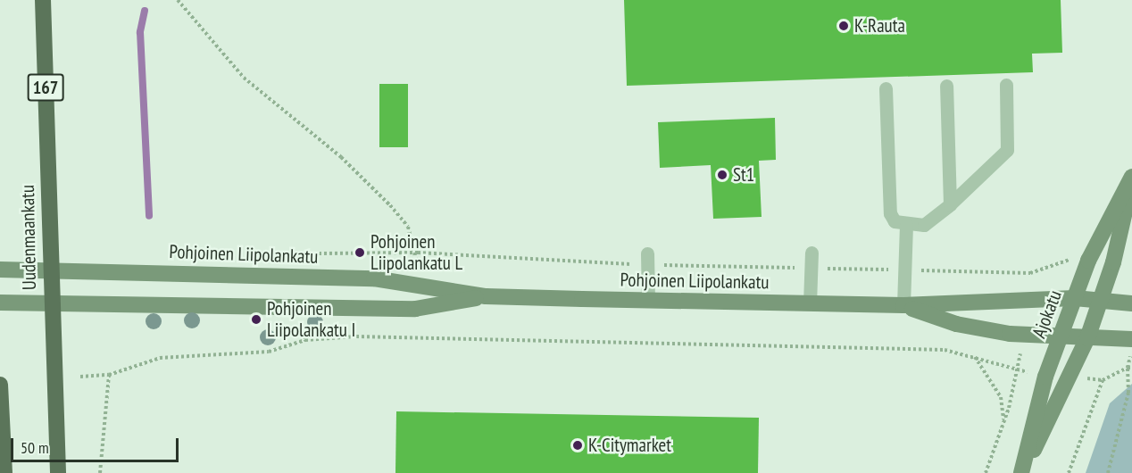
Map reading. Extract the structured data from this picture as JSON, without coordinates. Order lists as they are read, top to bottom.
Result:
{
  "streets": {
    "main road": ["167", "Uudenmaankatu"],
    "street": ["Pohjoinen Liipolankatu", "Ajokatu"]
  },
  "crossings": [
    ["Uudenmaankatu", "Pohjoinen Liipolankatu"],
    ["Pohjoinen Liipolankatu", "Ajokatu"]
  ],
  "places": [
    "K-Rauta",
    "St1",
    "Pohjoinen Liipolankatu L",
    "Pohjoinen Liipolankatu I",
    "K-Citymarket"
  ],
  "scale_bar": "50 m"
}
